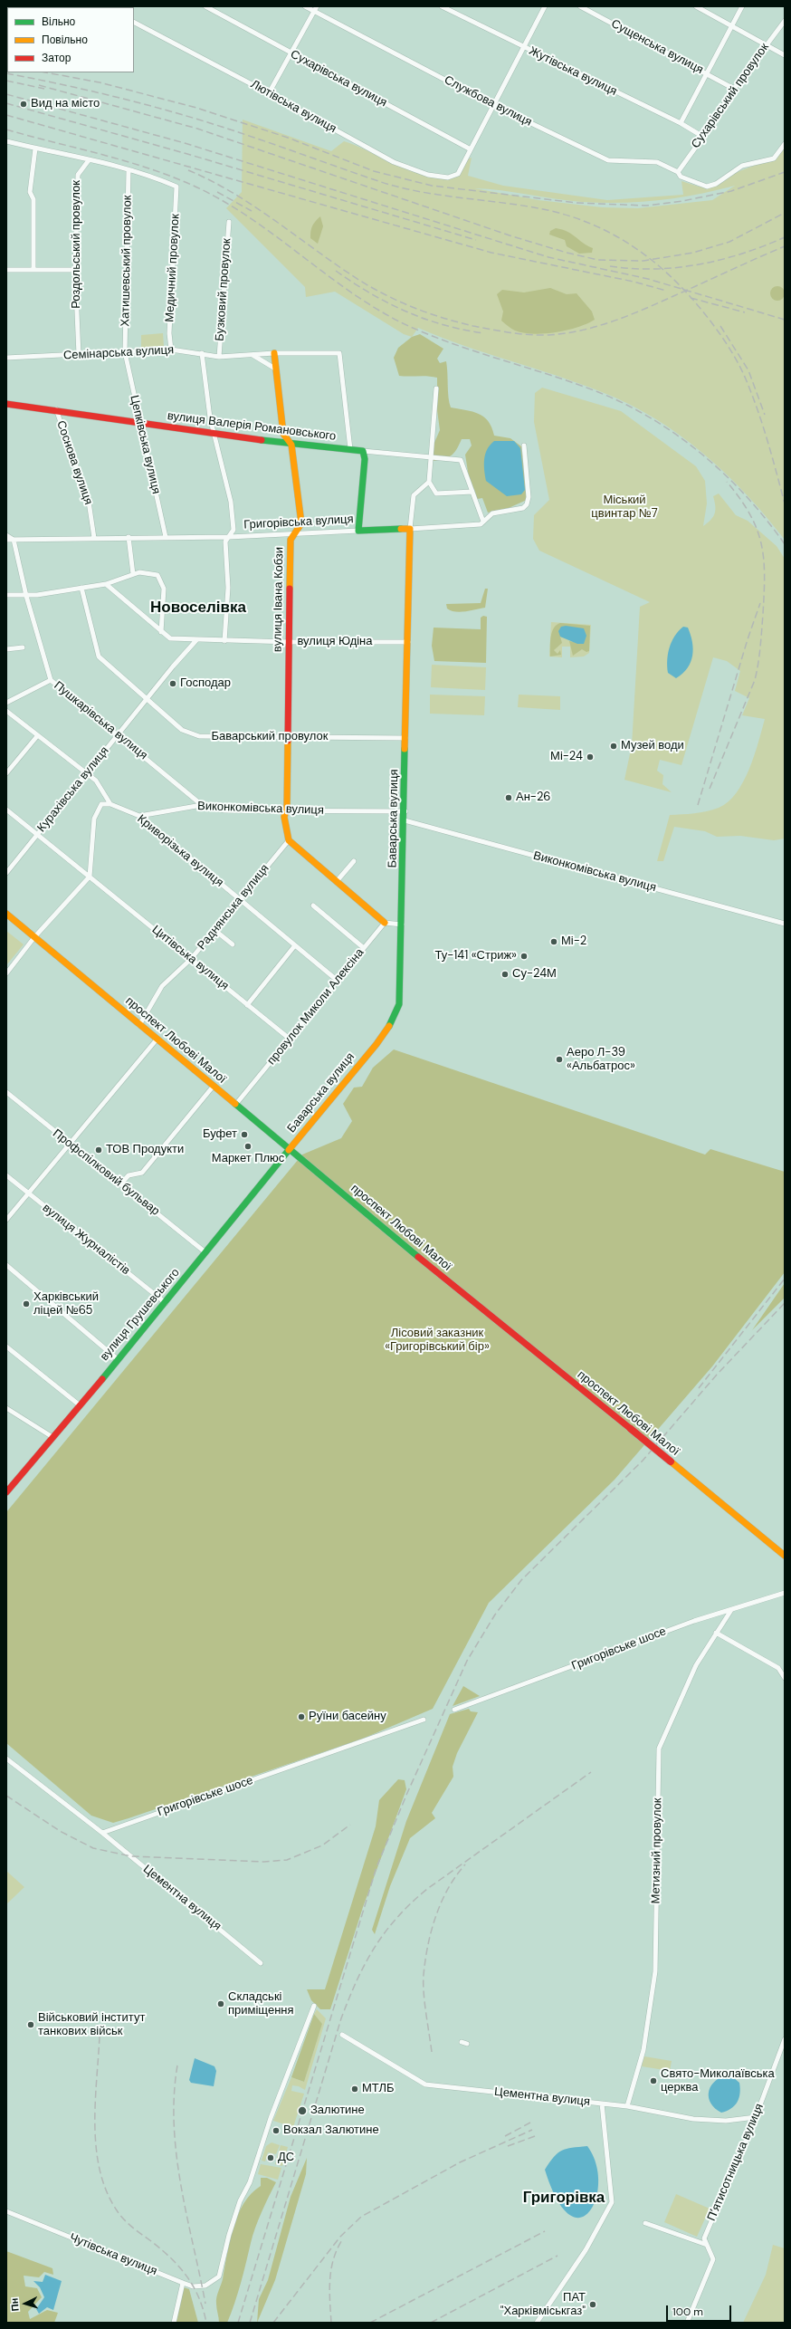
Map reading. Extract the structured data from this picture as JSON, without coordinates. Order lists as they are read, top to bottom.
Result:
{
  "streets": {
    "street": [
      "Сущенська вулиця",
      "Жутівська вулиця",
      "Сухарівська вулиця",
      "Сухарівський провулок",
      "Службова вулиця",
      "Лютівська вулиця",
      "Роздольський провулок",
      "Хатишевський провулок",
      "Медичний провулок",
      "Бузковий провулок",
      "Семінарська вулиця",
      "вулиця Валерія Романовського",
      "Цепківська вулиця",
      "Соснова вулиця",
      "Григорівська вулиця",
      "вулиця Івана Кобзи",
      "вулиця Юдіна",
      "Пушкарівська вулиця",
      "Баварський провулок",
      "Курахівська вулиця",
      "Виконкомівська вулиця",
      "Баварська вулиця",
      "Криворізька вулиця",
      "Раднянська вулиця",
      "Цитівська вулиця",
      "провулок Миколи Алексіна",
      "проспект Любові Малої",
      "Профспілковий бульвар",
      "вулиця Журналістів",
      "вулиця Грушевського",
      "Григорівське шосе",
      "Метизний провулок",
      "Цементна вулиця",
      "П’ятисотницька вулиця",
      "Чутівська вулиця"
    ]
  },
  "crossings": [
    ["Сущенська вулиця", "Сухарівський провулок"],
    ["Жутівська вулиця", "Сухарівський провулок"],
    ["Сухарівська вулиця", "Лютівська вулиця"],
    ["Сухарівський провулок", "Службова вулиця"],
    ["Роздольський провулок", "Семінарська вулиця"],
    ["Хатишевський провулок", "Медичний провулок"],
    ["Хатишевський провулок", "Семінарська вулиця"],
    ["Хатишевський провулок", "Цепківська вулиця"],
    ["Медичний провулок", "Семінарська вулиця"],
    ["Бузковий провулок", "Семінарська вулиця"],
    ["Семінарська вулиця", "вулиця Валерія Романовського"],
    ["Семінарська вулиця", "Цепківська вулиця"],
    ["Семінарська вулиця", "вулиця Івана Кобзи"],
    ["вулиця Валерія Романовського", "Цепківська вулиця"],
    ["вулиця Валерія Романовського", "Соснова вулиця"],
    ["вулиця Валерія Романовського", "Григорівська вулиця"],
    ["вулиця Валерія Романовського", "вулиця Івана Кобзи"],
    ["Цепківська вулиця", "Григорівська вулиця"],
    ["Соснова вулиця", "Григорівська вулиця"],
    ["Григорівська вулиця", "вулиця Івана Кобзи"],
    ["Григорівська вулиця", "Пушкарівська вулиця"],
    ["Григорівська вулиця", "Баварська вулиця"],
    ["вулиця Івана Кобзи", "вулиця Юдіна"],
    ["вулиця Івана Кобзи", "Баварський провулок"],
    ["вулиця Івана Кобзи", "Виконкомівська вулиця"],
    ["вулиця Івана Кобзи", "Раднянська вулиця"],
    ["вулиця Юдіна", "Курахівська вулиця"],
    ["вулиця Юдіна", "Баварська вулиця"],
    ["Пушкарівська вулиця", "Курахівська вулиця"],
    ["Пушкарівська вулиця", "Виконкомівська вулиця"],
    ["Баварський провулок", "Курахівська вулиця"],
    ["Баварський провулок", "Баварська вулиця"],
    ["Курахівська вулиця", "Цитівська вулиця"],
    ["Виконкомівська вулиця", "Баварська вулиця"],
    ["Виконкомівська вулиця", "Криворізька вулиця"],
    ["Баварська вулиця", "проспект Любові Малої"],
    ["Баварська вулиця", "вулиця Грушевського"],
    ["Криворізька вулиця", "Раднянська вулиця"],
    ["Криворізька вулиця", "провулок Миколи Алексіна"],
    ["Раднянська вулиця", "Цитівська вулиця"],
    ["Раднянська вулиця", "проспект Любові Малої"],
    ["Цитівська вулиця", "провулок Миколи Алексіна"],
    ["провулок Миколи Алексіна", "проспект Любові Малої"],
    ["проспект Любові Малої", "вулиця Грушевського"],
    ["Профспілковий бульвар", "вулиця Грушевського"],
    ["вулиця Журналістів", "вулиця Грушевського"],
    ["Григорівське шосе", "Метизний провулок"],
    ["Григорівське шосе", "Цементна вулиця"],
    ["Метизний провулок", "Цементна вулиця"],
    ["Цементна вулиця", "П’ятисотницька вулиця"]
  ],
  "districts": ["Новоселівка", "Григорівка"],
  "parks": ["Міський цвинтар №7", "Лісовий заказник «Григорівський бір»"],
  "places": [
    "Вид на місто",
    "Господар",
    "Музей води",
    "Мі-24",
    "Ан-26",
    "Мі-2",
    "Ту-141 «Стриж»",
    "Су-24М",
    "Аеро Л-39 «Альбатрос»",
    "Буфет",
    "Маркет Плюс",
    "ТОВ Продукти",
    "Харківський ліцей №65",
    "Руїни басейну",
    "Складські приміщення",
    "Військовий інститут танкових військ",
    "Свято-Миколаївська церква",
    "МТЛБ",
    "Залютине",
    "Вокзал Залютине",
    "ДС",
    "ПАТ \"Харківміськгаз\""
  ],
  "legend": ["Вільно", "Повільно", "Затор"],
  "scale_bar": "100 m",
  "north": "left"
}
